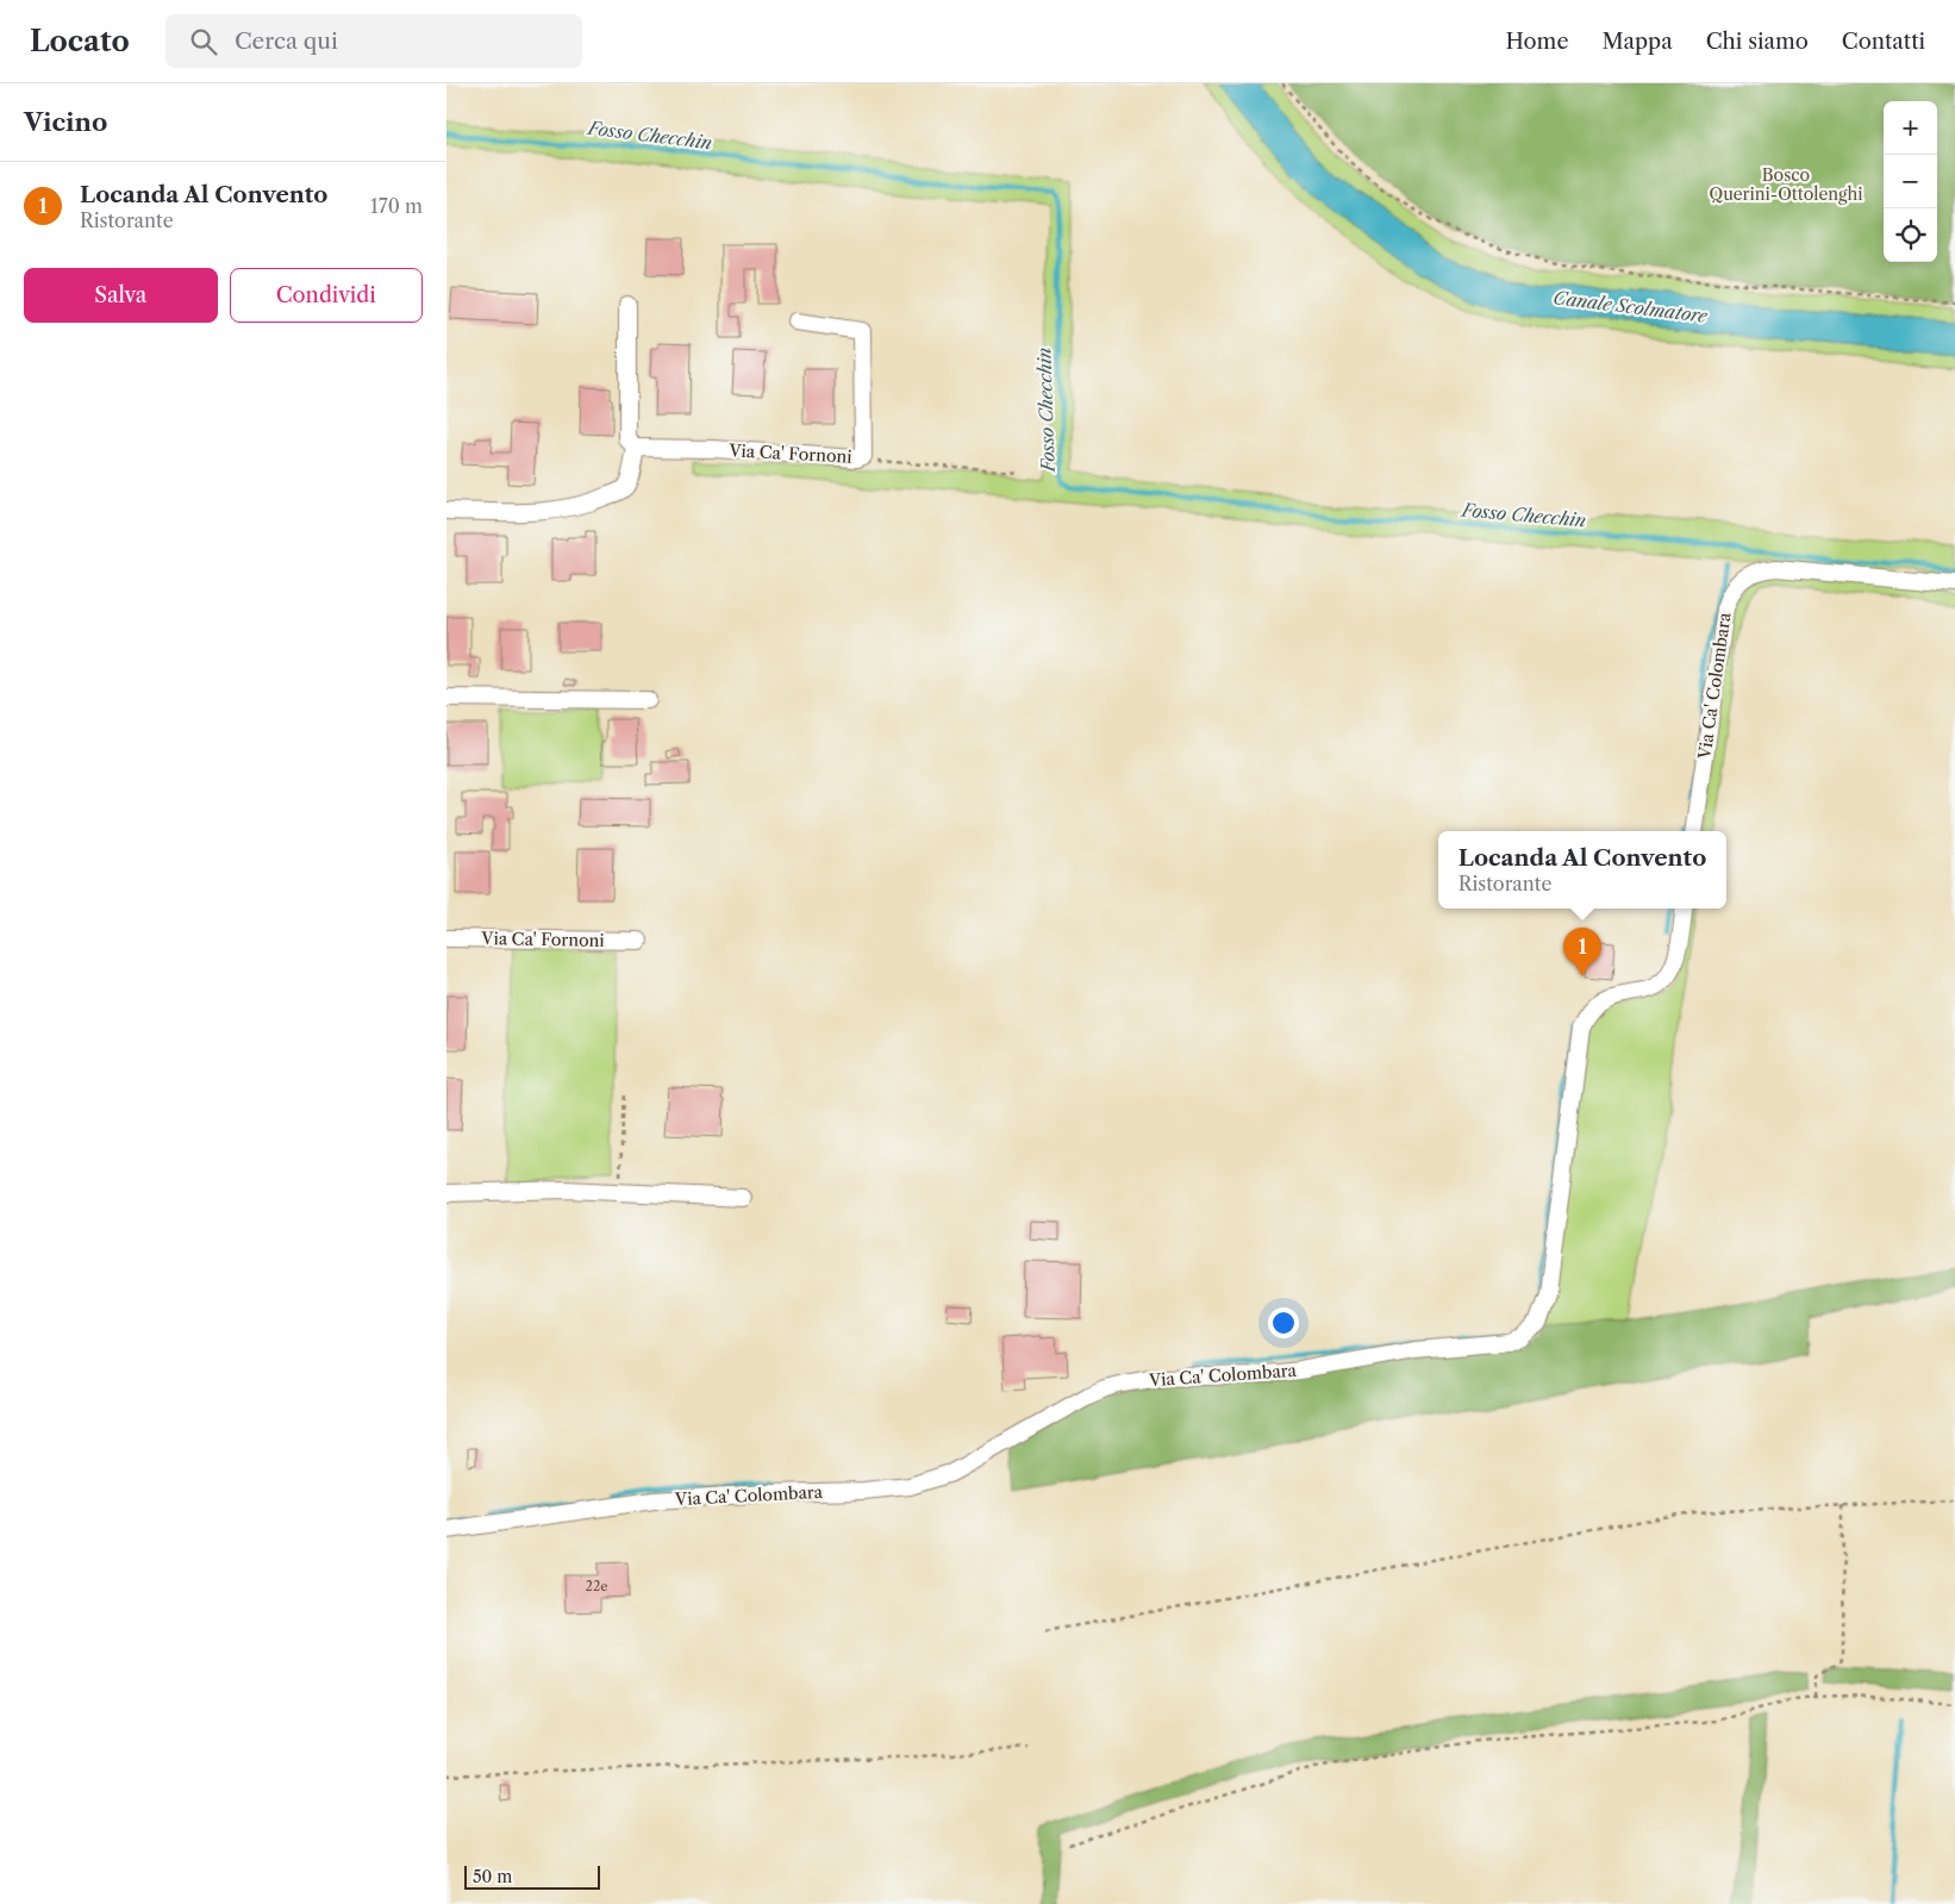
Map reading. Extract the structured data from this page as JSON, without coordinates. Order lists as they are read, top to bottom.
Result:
{
  "streets": {
    "street": ["Via Ca' Fornoni", "Via Ca' Colombara"]
  },
  "water": ["Fosso Checchin", "Canale Scolmatore"],
  "parks": ["Bosco Querini-Ottolenghi"],
  "house_numbers": ["22e"],
  "scale_bar": "50 m",
  "page": {
    "header": "Locato",
    "search": "Cerca qui",
    "nav": [
      "Home",
      "Mappa",
      "Chi siamo",
      "Contatti"
    ],
    "heading": "Vicino",
    "map_buttons": ["+", "−"],
    "list": [
      {
        "mark": "1",
        "name": "Locanda Al Convento",
        "note": "Ristorante",
        "value": "170 m"
      }
    ],
    "buttons": ["Salva", "Condividi"],
    "popup": ["Locanda Al Convento", "Ristorante"],
    "pins": "1",
    "scale": "50 m"
  }
}
